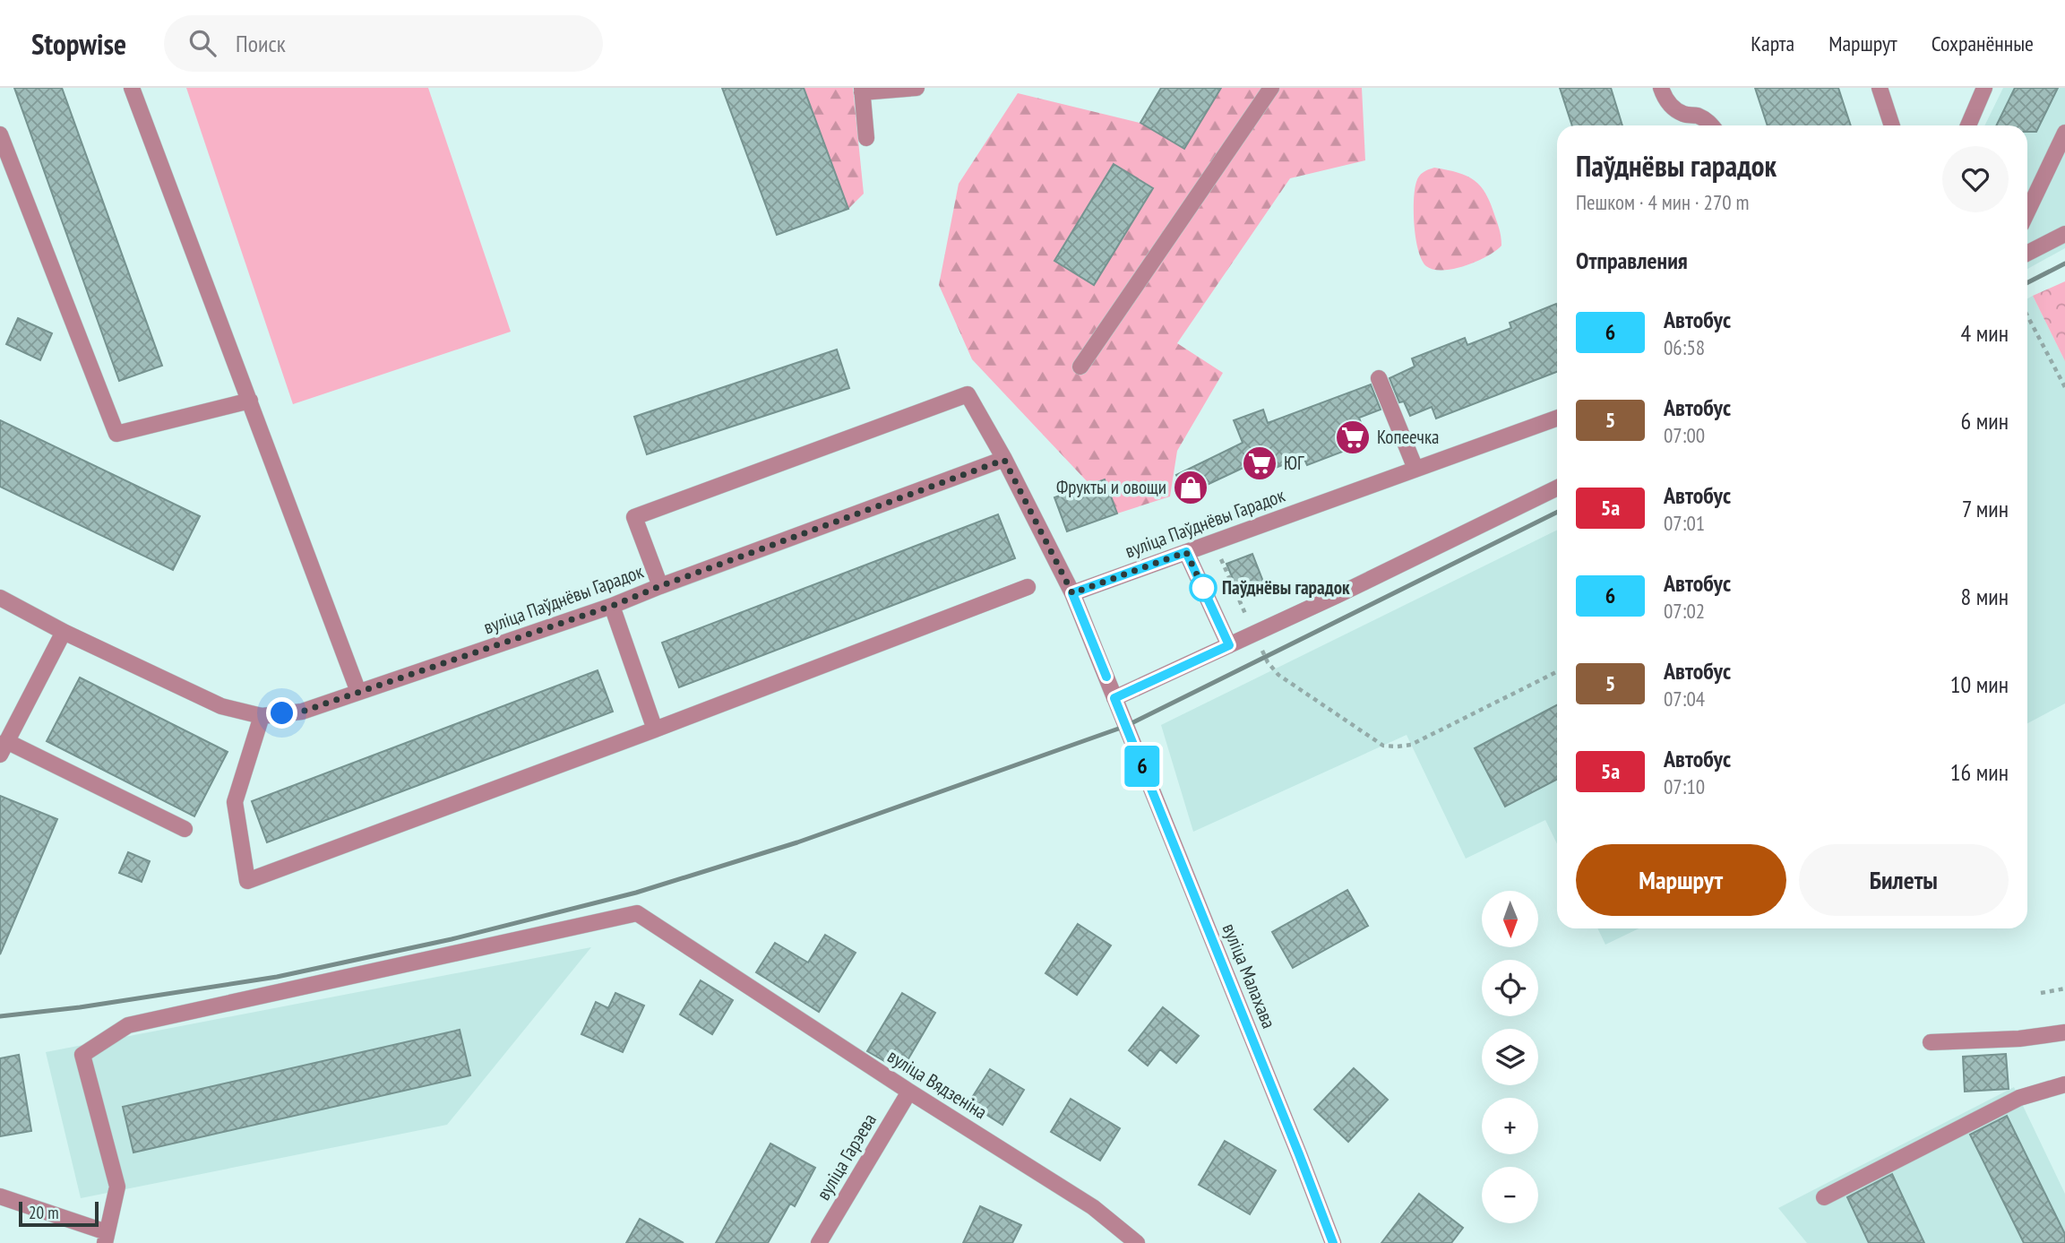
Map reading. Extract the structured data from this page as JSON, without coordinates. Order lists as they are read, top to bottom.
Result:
{
  "streets": {
    "street": [
      "вуліца Паўднёвы Гарадок",
      "вуліца Малахава",
      "вуліца Вядзеніна",
      "вуліца Гарэева"
    ]
  },
  "crossings": [
    ["вуліца Вядзеніна", "вуліца Гарэева"]
  ],
  "places": {
    "supermarket": ["Копеечка", "ЮГ"],
    "shop": ["Фрукты и овощи"],
    "other": ["Паўднёвы гарадок"]
  },
  "lines": ["bus line 6"],
  "scale_bar": "20 m",
  "north": "bottom",
  "page": {
    "header": "Stopwise",
    "search": "Поиск",
    "nav": ["Карта", "Маршрут", "Сохранённые"],
    "on_map": "6",
    "heading": [
      ["Паўднёвы гарадок", "Пешком · 4 мин · 270 m"],
      "Отправления"
    ],
    "list": [
      {
        "mark": "6",
        "name": "Автобус",
        "note": "06:58",
        "value": "4 мин"
      },
      {
        "mark": "5",
        "name": "Автобус",
        "note": "07:00",
        "value": "6 мин"
      },
      {
        "mark": "5а",
        "name": "Автобус",
        "note": "07:01",
        "value": "7 мин"
      },
      {
        "mark": "6",
        "name": "Автобус",
        "note": "07:02",
        "value": "8 мин"
      },
      {
        "mark": "5",
        "name": "Автобус",
        "note": "07:04",
        "value": "10 мин"
      },
      {
        "mark": "5а",
        "name": "Автобус",
        "note": "07:10",
        "value": "16 мин"
      }
    ],
    "buttons": ["Маршрут", "Билеты"],
    "map_buttons": ["+", "−"],
    "scale": "20 m"
  }
}
